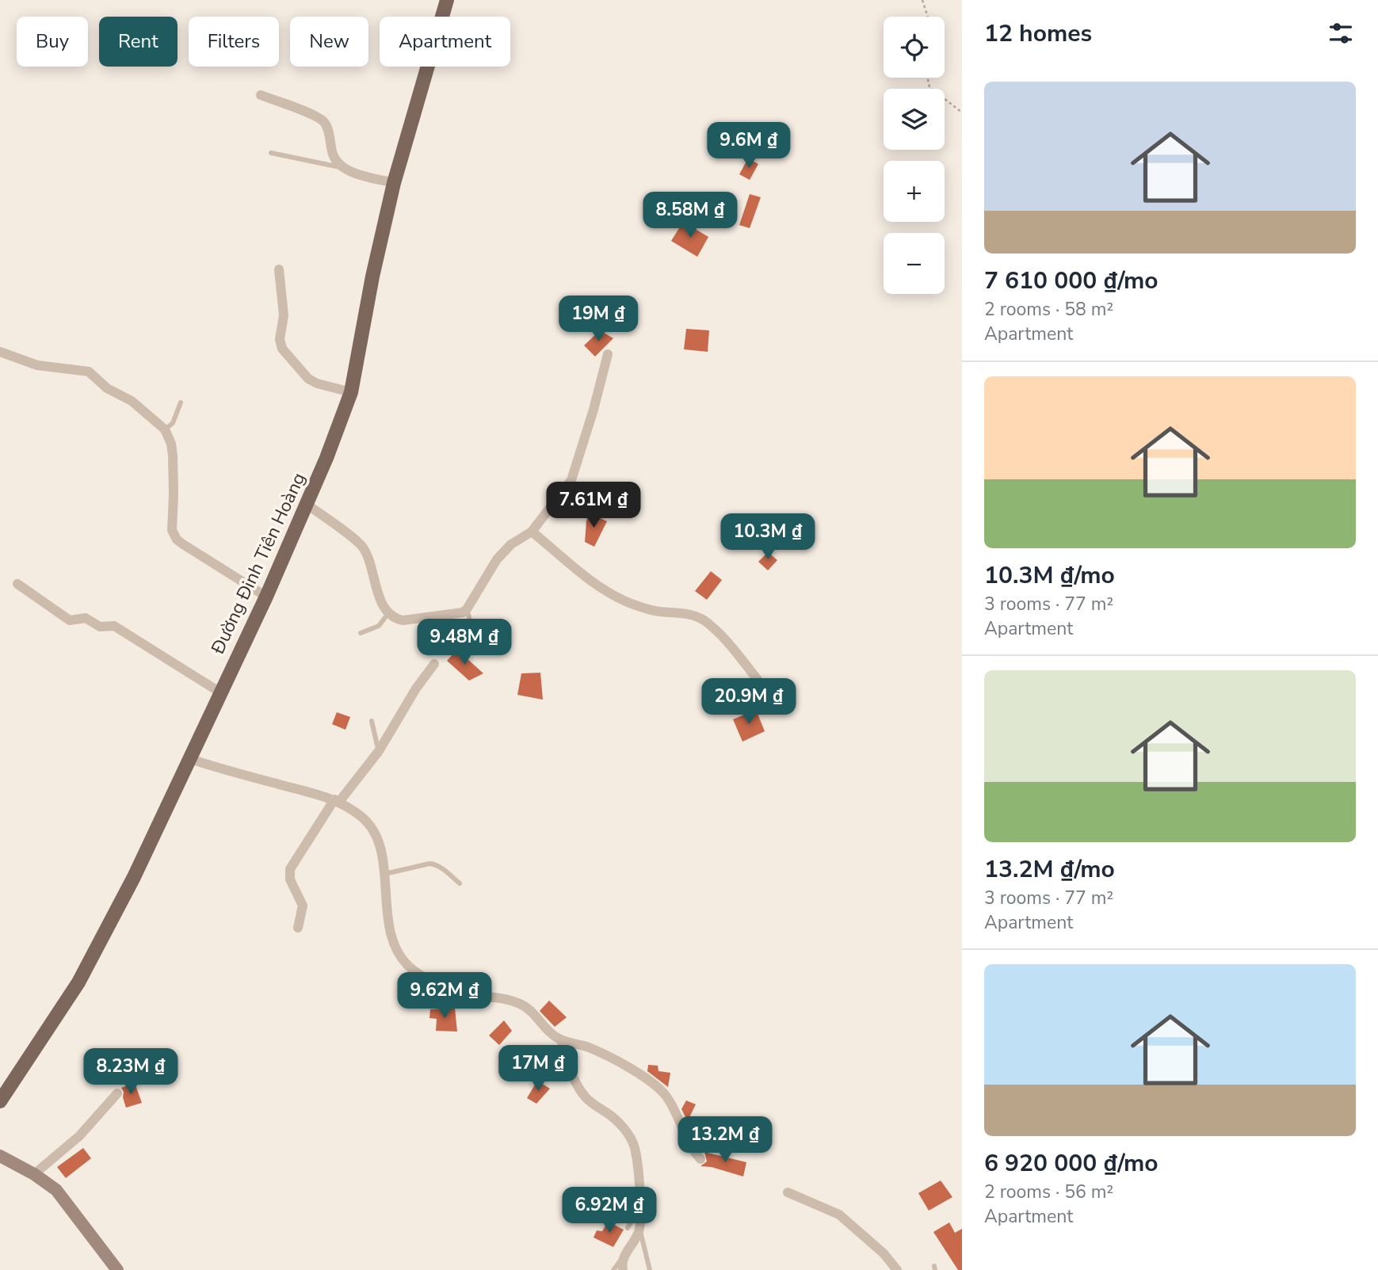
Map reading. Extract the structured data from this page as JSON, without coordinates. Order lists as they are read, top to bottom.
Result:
{
  "streets": {
    "main road": ["Đường Đinh Tiên Hoàng"]
  },
  "page": {
    "heading": "12 homes",
    "map_buttons": ["+", "−"],
    "chip": [
      "Buy",
      "Rent",
      "Filters",
      "New",
      "Apartment"
    ],
    "list": [
      {
        "name": "7 610 000 ₫/mo",
        "note": "2 rooms · 58 m² · Apartment"
      },
      {
        "name": "10.3M ₫/mo",
        "note": "3 rooms · 77 m² · Apartment"
      },
      {
        "name": "13.2M ₫/mo",
        "note": "3 rooms · 77 m² · Apartment"
      },
      {
        "name": "6 920 000 ₫/mo",
        "note": "2 rooms · 56 m² · Apartment"
      }
    ],
    "price": [
      "9.6M ₫",
      "8.58M ₫",
      "19M ₫",
      "7.61M ₫",
      "10.3M ₫",
      "9.48M ₫",
      "20.9M ₫",
      "9.62M ₫",
      "17M ₫",
      "8.23M ₫",
      "13.2M ₫",
      "6.92M ₫"
    ]
  }
}
